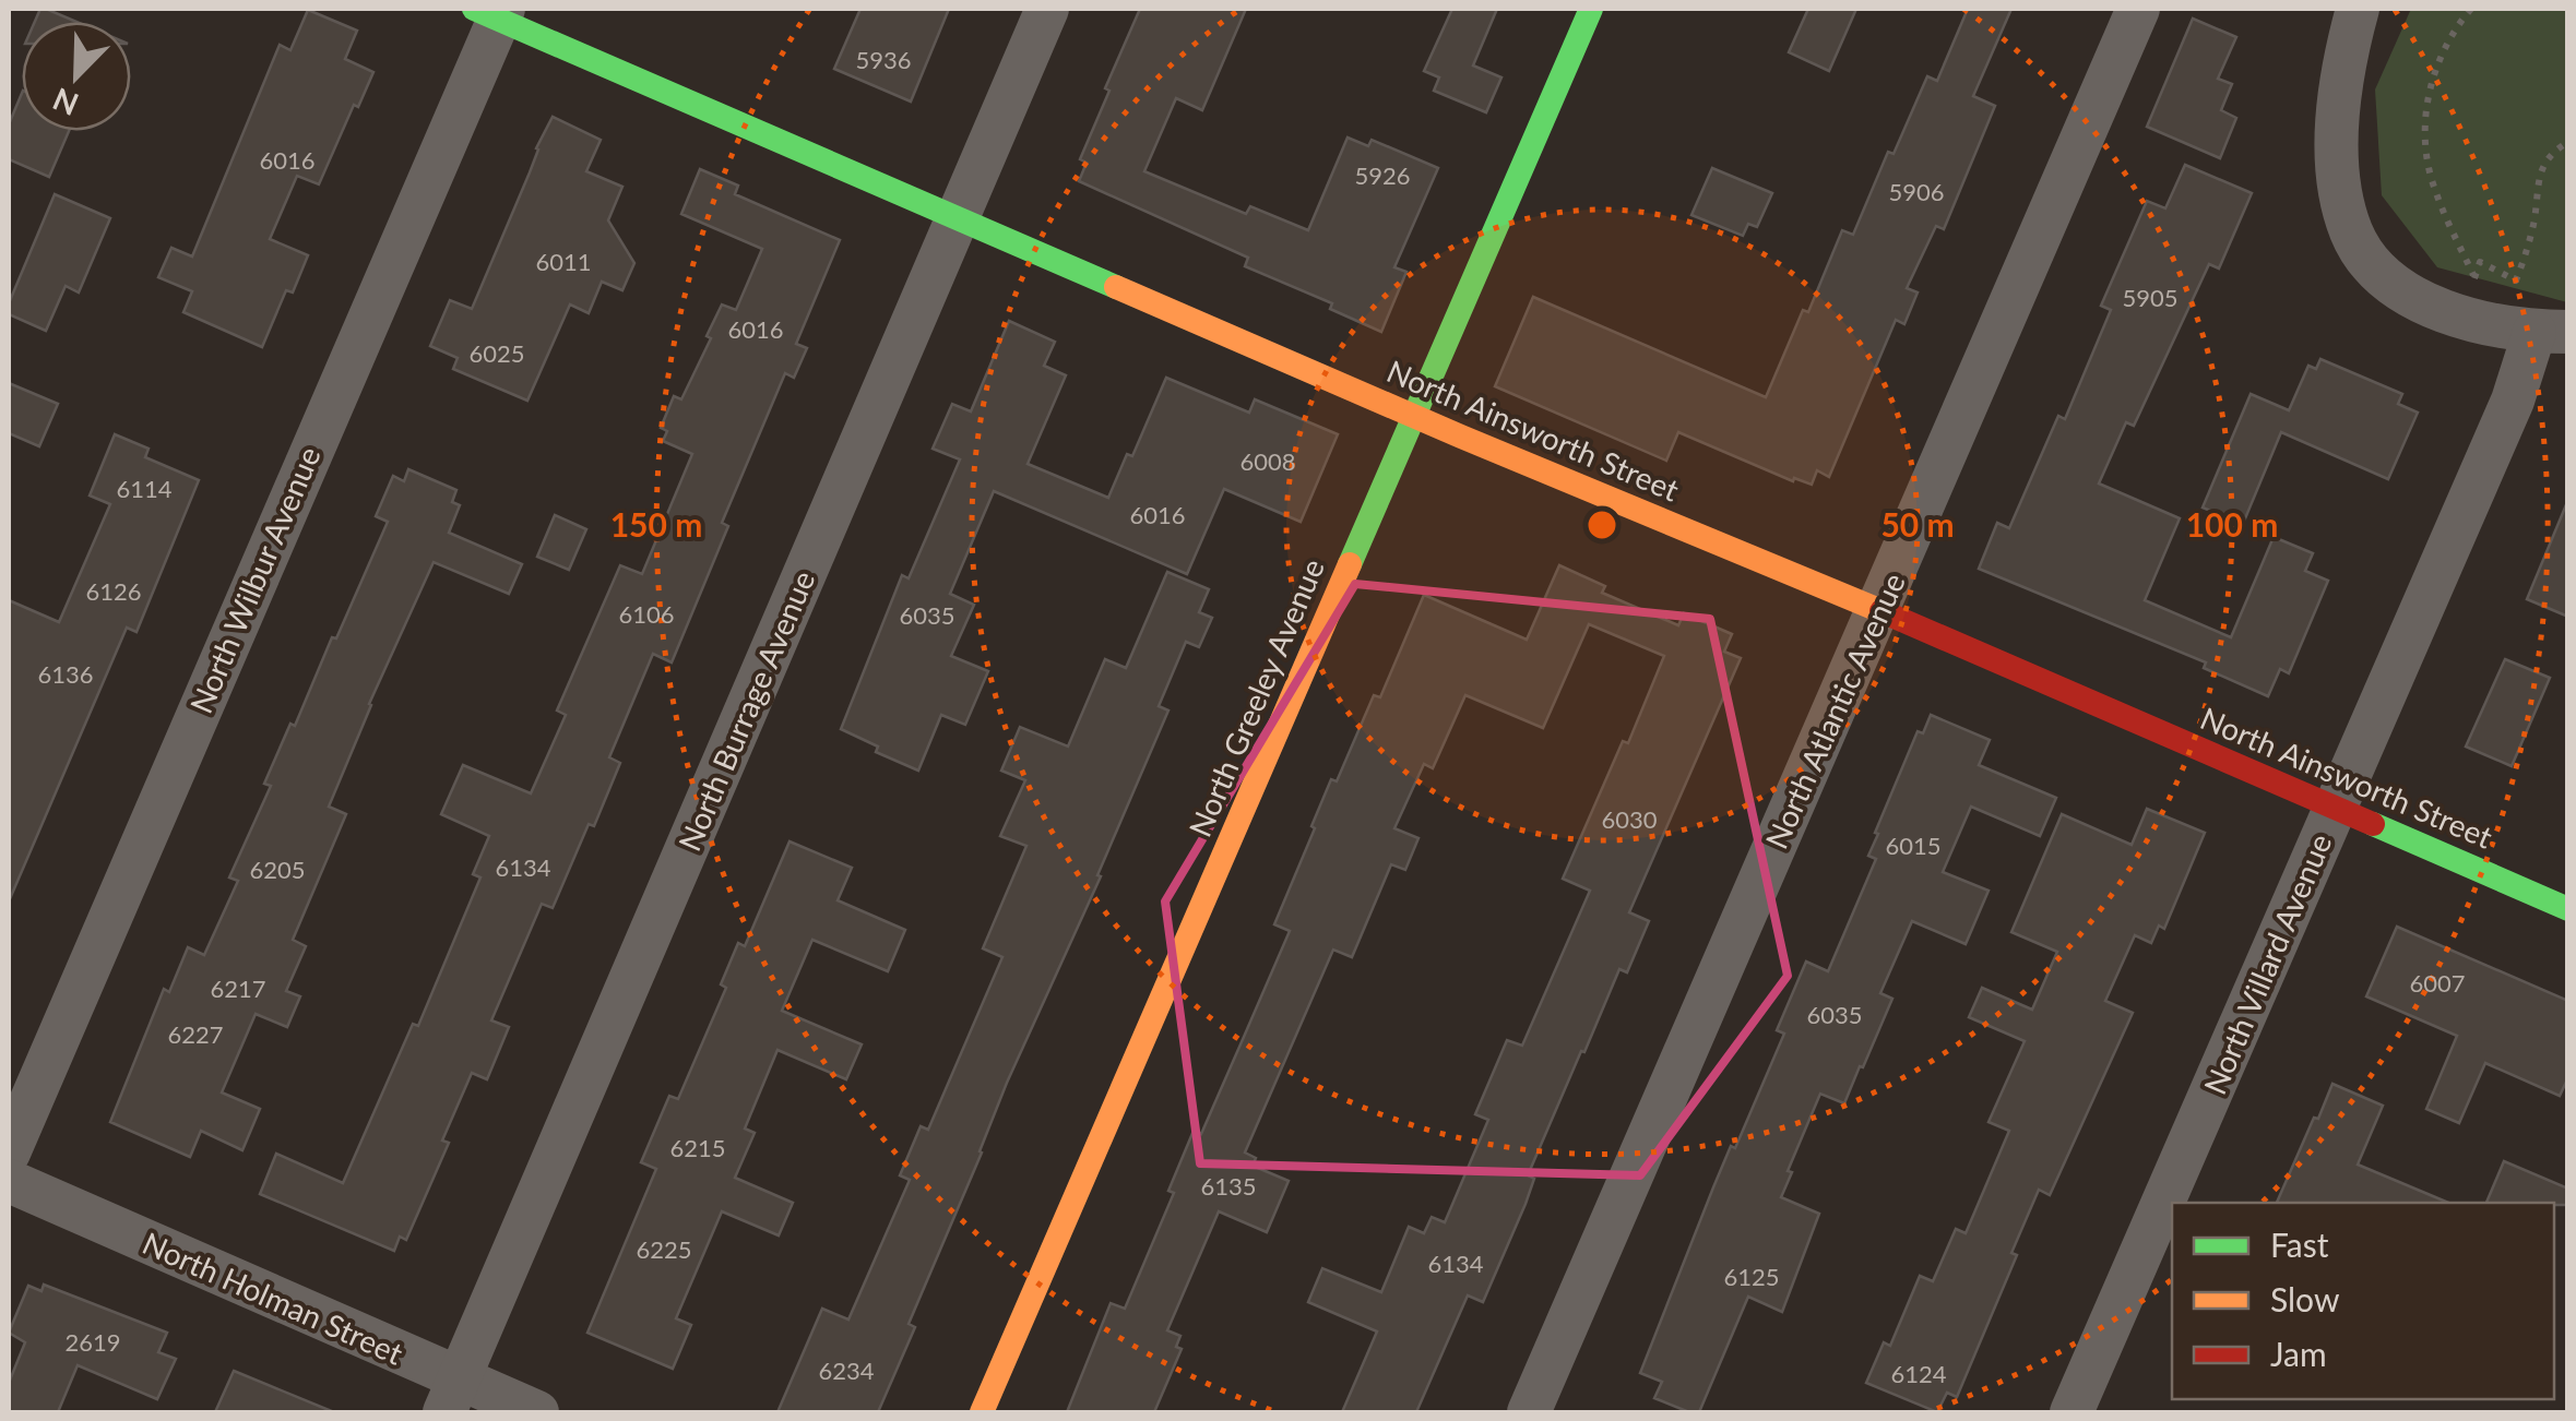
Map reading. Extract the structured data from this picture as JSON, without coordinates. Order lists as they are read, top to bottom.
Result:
{
  "streets": {
    "street": [
      "North Ainsworth Street",
      "North Wilbur Avenue",
      "North Greeley Avenue",
      "North Burrage Avenue",
      "North Atlantic Avenue",
      "North Villard Avenue",
      "North Holman Street"
    ]
  },
  "crossings": [
    ["North Ainsworth Street", "North Wilbur Avenue"],
    ["North Ainsworth Street", "North Greeley Avenue"],
    ["North Ainsworth Street", "North Burrage Avenue"],
    ["North Ainsworth Street", "North Atlantic Avenue"],
    ["North Ainsworth Street", "North Villard Avenue"],
    ["North Burrage Avenue", "North Holman Street"]
  ],
  "house_numbers": [
    "5936",
    "6016",
    "5926",
    "5906",
    "6011",
    "5905",
    "6016",
    "6025",
    "6008",
    "6114",
    "6016",
    "6126",
    "6106",
    "6035",
    "6136",
    "6030",
    "6015",
    "6134",
    "6205",
    "6007",
    "6217",
    "6035",
    "6227",
    "6215",
    "6135",
    "6225",
    "6134",
    "6125",
    "2619",
    "6234",
    "6124"
  ],
  "legend": ["Fast", "Slow", "Jam"],
  "north": "bottom left",
  "rings": ["50 m", "100 m", "150 m"]
}
